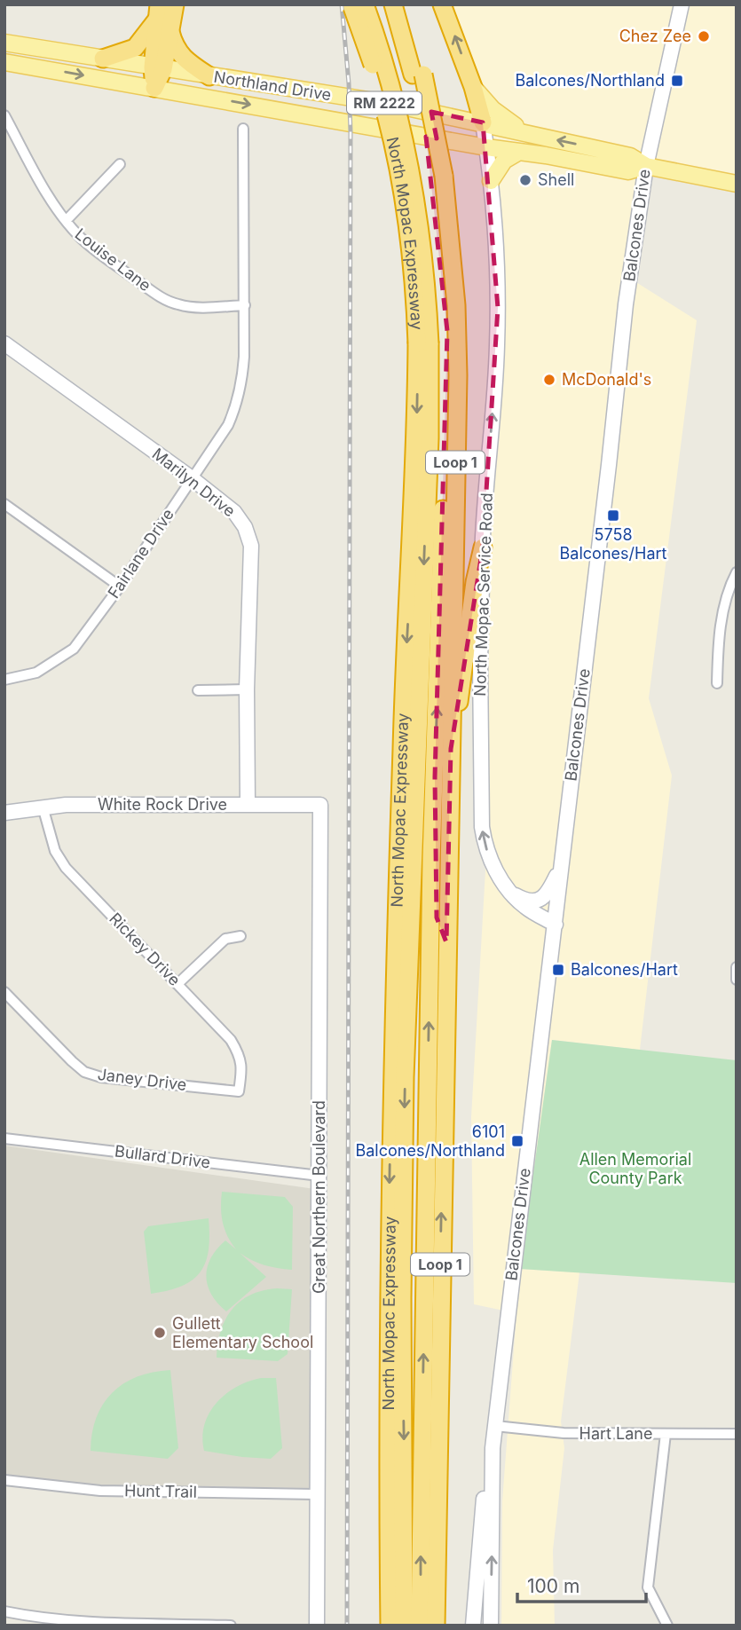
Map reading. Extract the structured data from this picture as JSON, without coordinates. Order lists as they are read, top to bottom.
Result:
{
  "streets": {
    "highway": ["North Mopac Expressway", "Loop 1"],
    "main road": ["Northland Drive", "RM 2222"],
    "street": [
      "Balcones Drive",
      "Louise Lane",
      "Marilyn Drive",
      "Fairlane Drive",
      "North Mopac Service Road",
      "White Rock Drive",
      "Rickey Drive",
      "Janey Drive",
      "Bullard Drive",
      "Great Northern Boulevard",
      "Hart Lane",
      "Hunt Trail"
    ]
  },
  "crossings": [
    ["Northland Drive", "Balcones Drive"],
    ["Northland Drive", "North Mopac Service Road"],
    ["Balcones Drive", "North Mopac Service Road"],
    ["Balcones Drive", "Hart Lane"],
    ["Louise Lane", "Fairlane Drive"],
    ["Marilyn Drive", "Fairlane Drive"],
    ["Marilyn Drive", "White Rock Drive"],
    ["White Rock Drive", "Rickey Drive"],
    ["White Rock Drive", "Great Northern Boulevard"],
    ["Rickey Drive", "Janey Drive"],
    ["Bullard Drive", "Great Northern Boulevard"],
    ["Great Northern Boulevard", "Hunt Trail"]
  ],
  "one_way": ["North Mopac Service Road"],
  "parks": ["Allen Memorial County Park"],
  "places": {
    "other": [
      "Chez Zee",
      "Shell",
      "McDonald's",
      "Gullett Elementary School"
    ],
    "transit": [
      "Balcones/Northland",
      "5758 Balcones/Hart",
      "Balcones/Hart",
      "6101 Balcones/Northland"
    ]
  },
  "scale_bar": "100 m"
}
